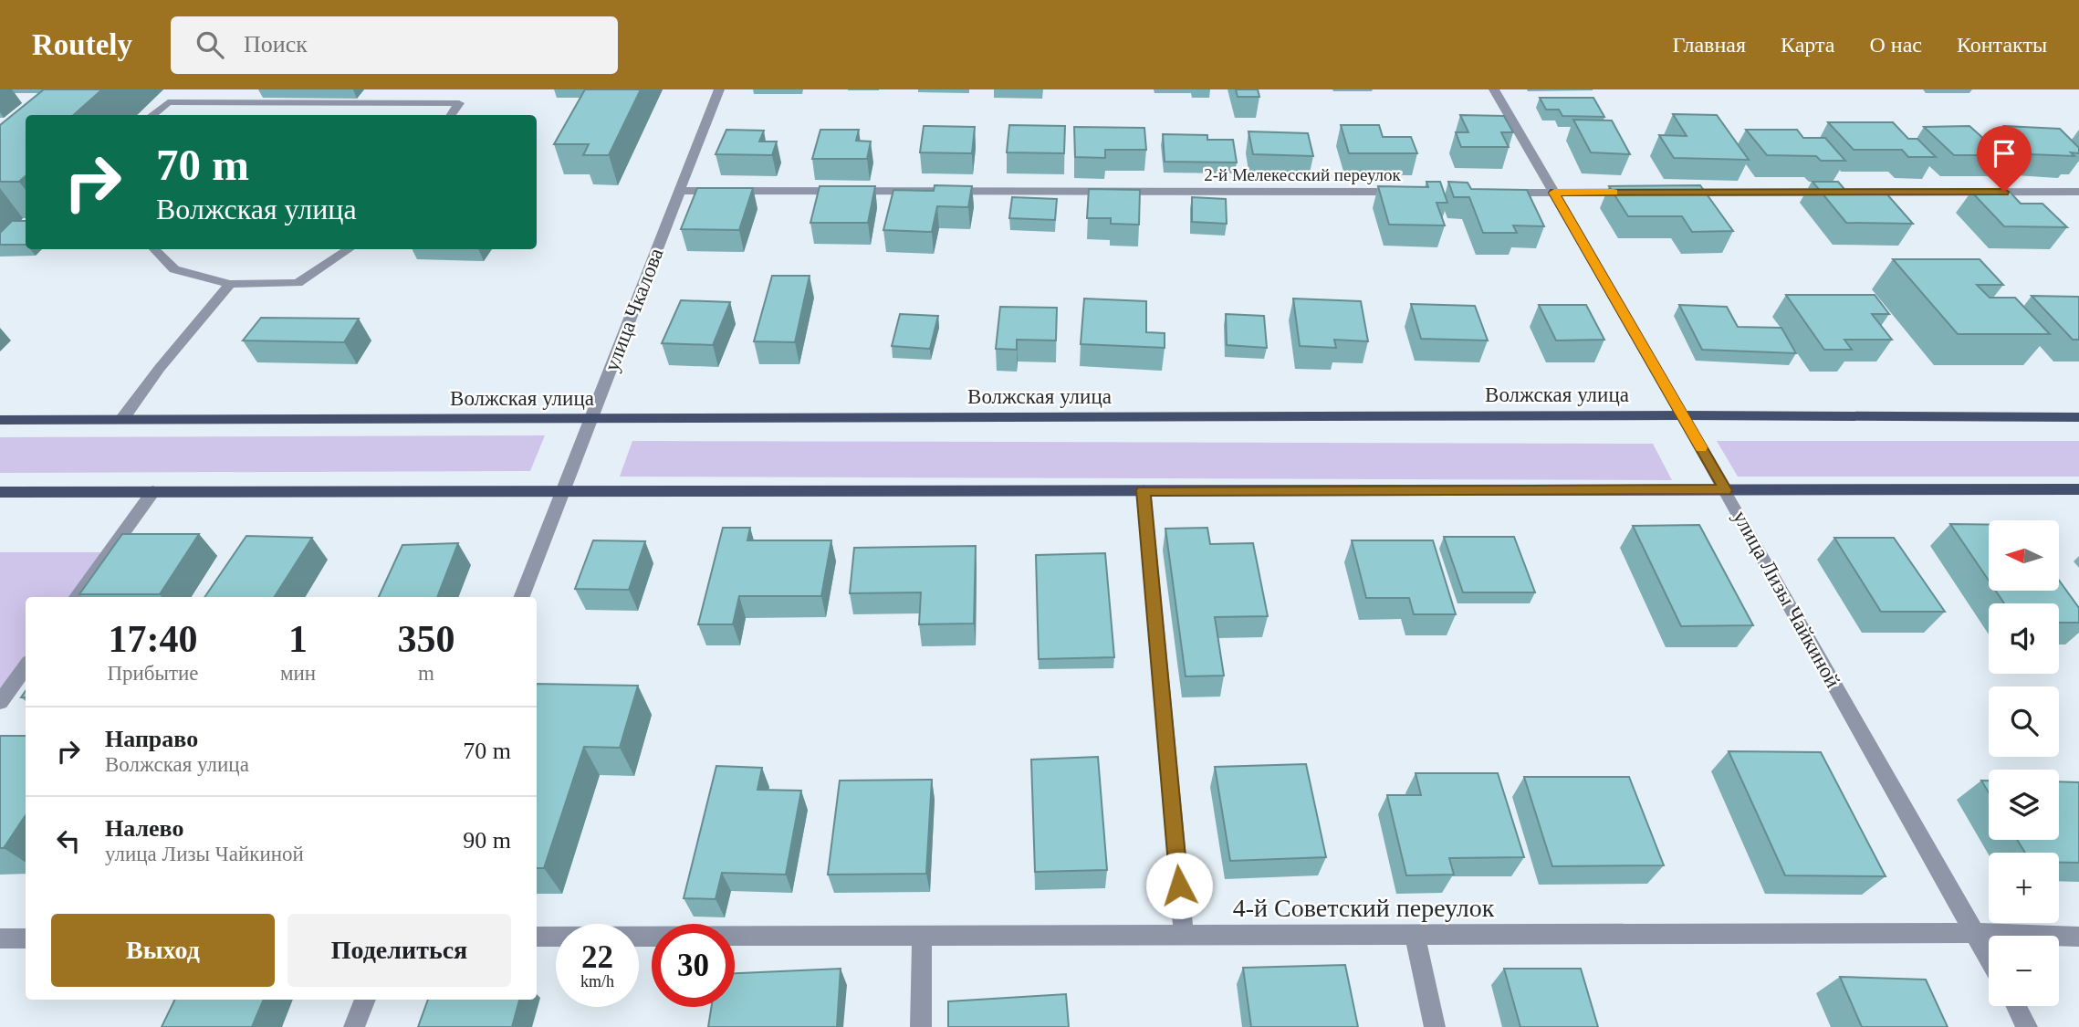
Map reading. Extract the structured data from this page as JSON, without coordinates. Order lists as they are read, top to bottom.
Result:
{
  "streets": {
    "main road": ["Волжская улица"],
    "street": [
      "2-й Мелекесский переулок",
      "улица Чкалова",
      "улица Лизы Чайкиной",
      "4-й Советский переулок"
    ]
  },
  "crossings": [
    ["2-й Мелекесский переулок", "улица Чкалова"],
    ["улица Чкалова", "Волжская улица"],
    ["Волжская улица", "улица Лизы Чайкиной"],
    ["улица Лизы Чайкиной", "4-й Советский переулок"]
  ],
  "north": "left",
  "page": {
    "header": "Routely",
    "search": "Поиск",
    "nav": [
      "Главная",
      "Карта",
      "О нас",
      "Контакты"
    ],
    "turn": ["70 m", "Волжская улица"],
    "map_buttons": ["+", "−"],
    "eta": [
      "17:40",
      "Прибытие",
      "1",
      "мин",
      "350",
      "m"
    ],
    "list": [
      {
        "name": "Направо",
        "note": "Волжская улица",
        "value": "70 m"
      },
      {
        "name": "Налево",
        "note": "улица Лизы Чайкиной",
        "value": "90 m"
      }
    ],
    "buttons": ["Выход", "Поделиться"],
    "speed": "22 km/h",
    "limit": "30"
  }
}
